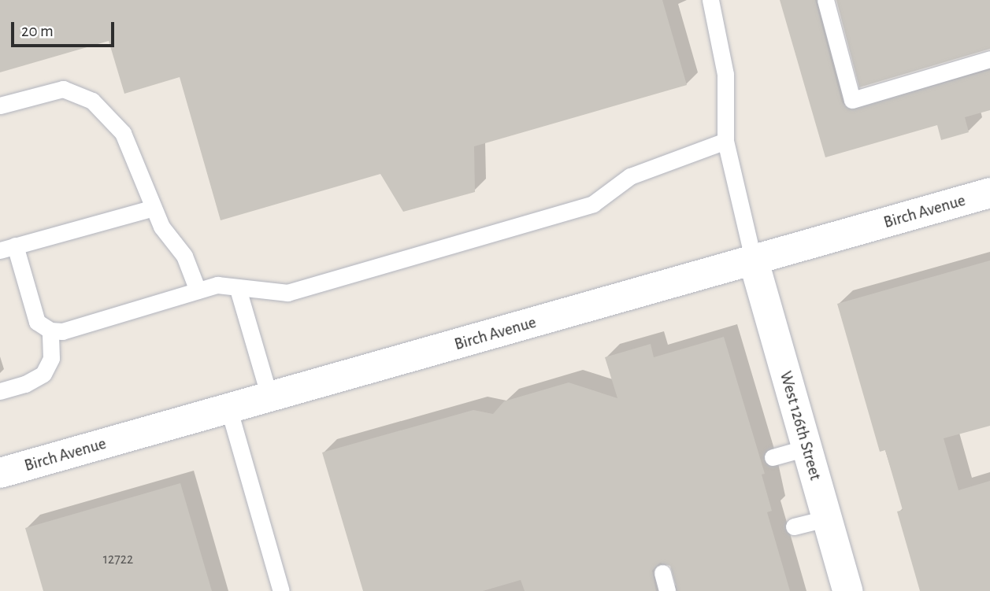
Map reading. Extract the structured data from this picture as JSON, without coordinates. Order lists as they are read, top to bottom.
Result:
{
  "streets": {
    "street": ["Birch Avenue", "West 126th Street"]
  },
  "crossings": [
    ["Birch Avenue", "West 126th Street"]
  ],
  "house_numbers": ["12722"],
  "scale_bar": "20 m"
}
